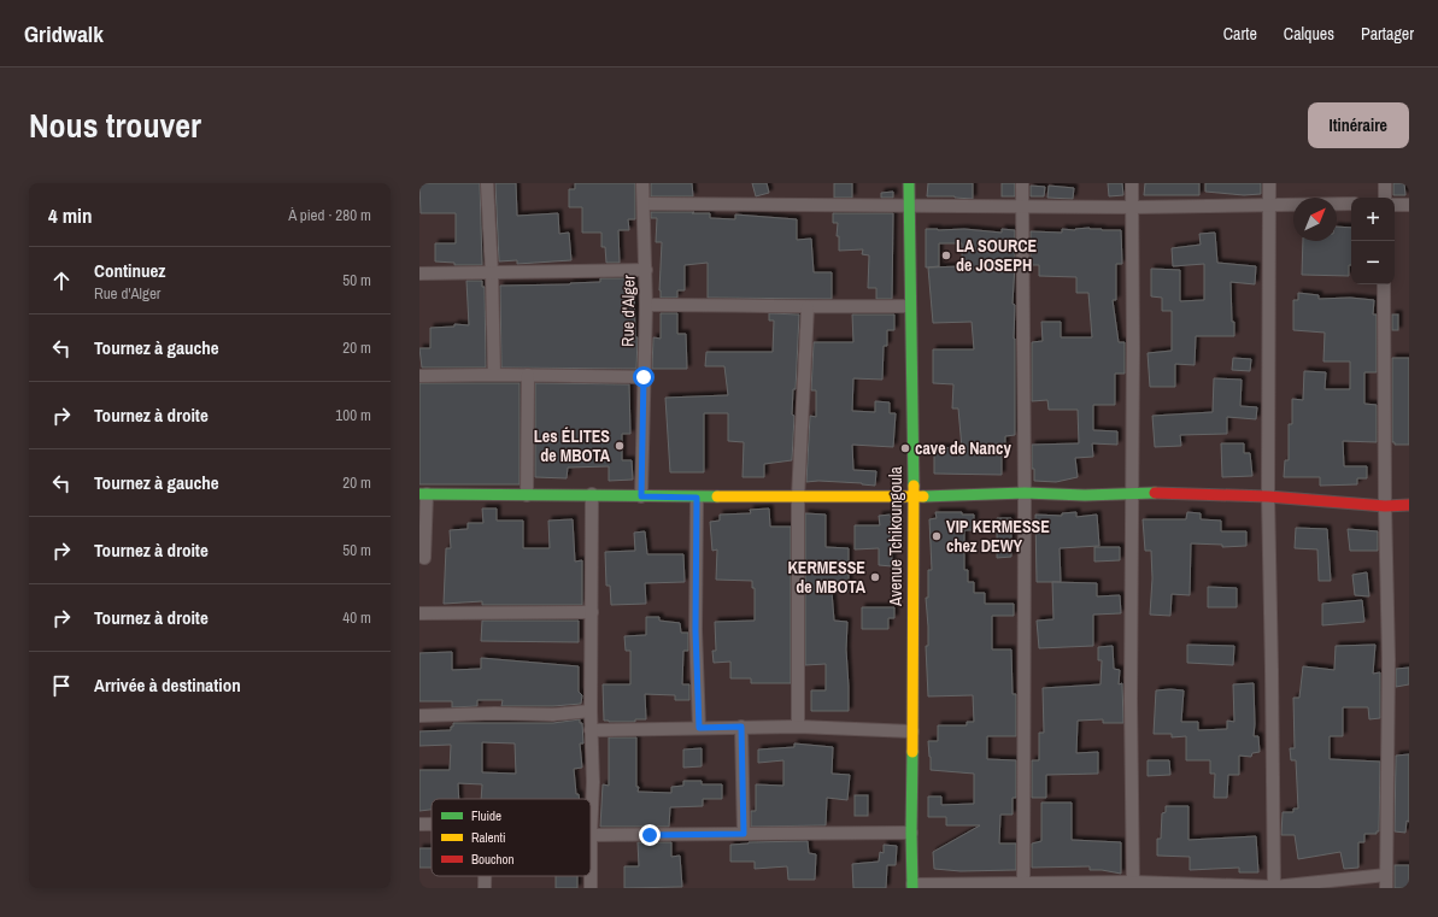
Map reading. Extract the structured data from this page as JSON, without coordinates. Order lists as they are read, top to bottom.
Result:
{
  "streets": {
    "street": ["Rue d'Alger", "Avenue Tchikoungoula"]
  },
  "places": [
    "LA SOURCE de JOSEPH",
    "Les ÉLITES de MBOTA",
    "cave de Nancy",
    "VIP KERMESSE chez DEWY",
    "KERMESSE de MBOTA"
  ],
  "legend": ["Fluide", "Ralenti", "Bouchon"],
  "north": "top right",
  "page": {
    "header": "Gridwalk",
    "nav": ["Carte", "Calques", "Partager"],
    "title": "Nous trouver",
    "buttons": "Itinéraire",
    "heading": ["4 min", "À pied · 280 m"],
    "map_buttons": ["+", "−"],
    "list": [
      ["Continuez", "Rue d'Alger", "50 m"],
      ["Tournez à gauche", "20 m"],
      ["Tournez à droite", "100 m"],
      ["Tournez à gauche", "20 m"],
      ["Tournez à droite", "50 m"],
      ["Tournez à droite", "40 m"],
      "Arrivée à destination"
    ]
  }
}
